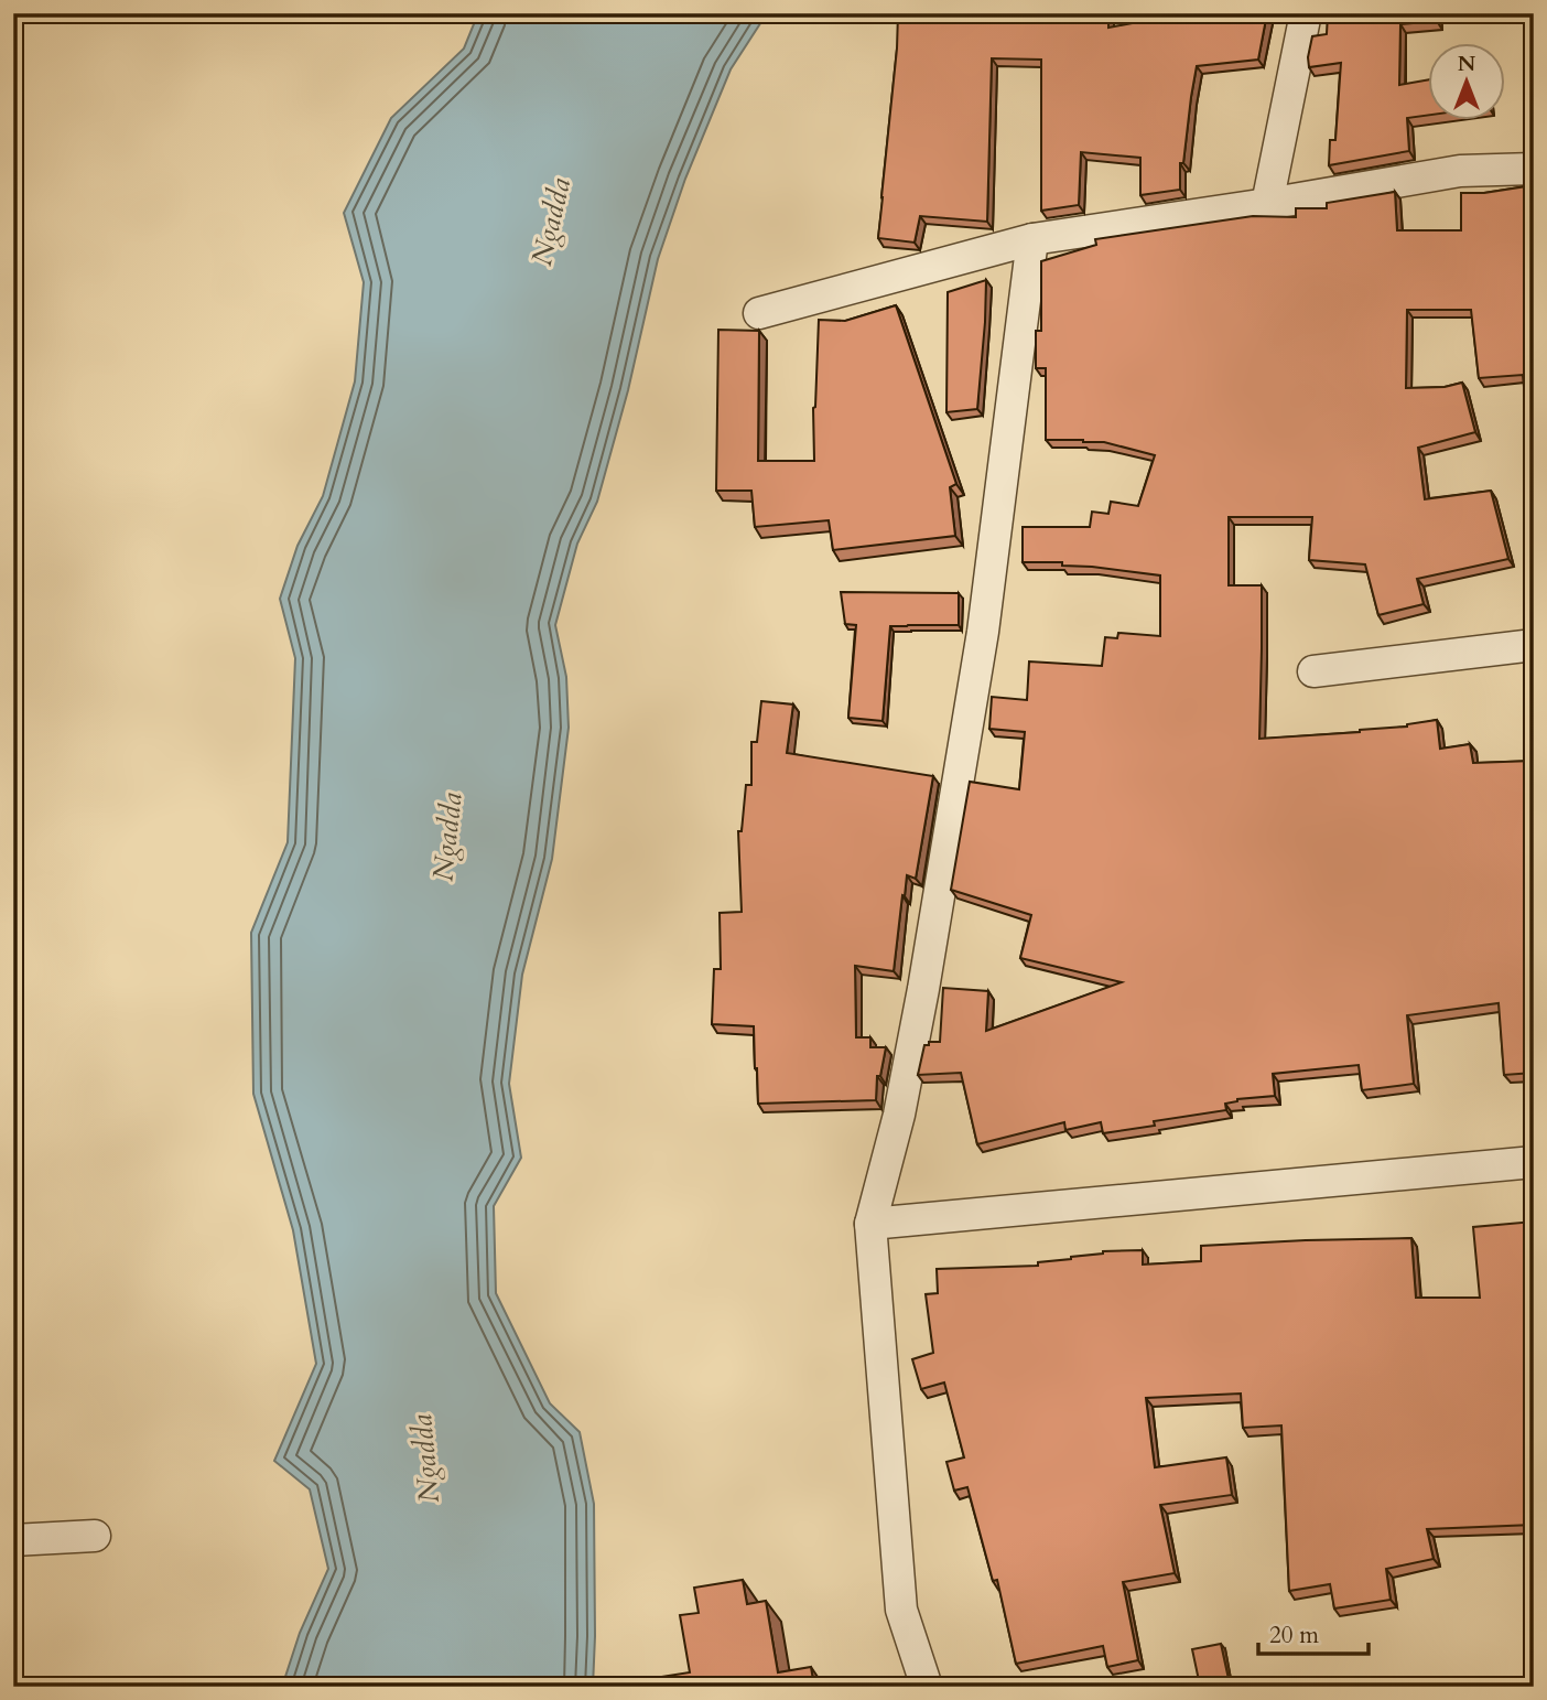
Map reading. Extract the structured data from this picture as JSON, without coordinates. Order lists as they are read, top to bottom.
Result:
{
  "water": ["Ngadda"],
  "scale_bar": "20 m",
  "north": "top"
}
